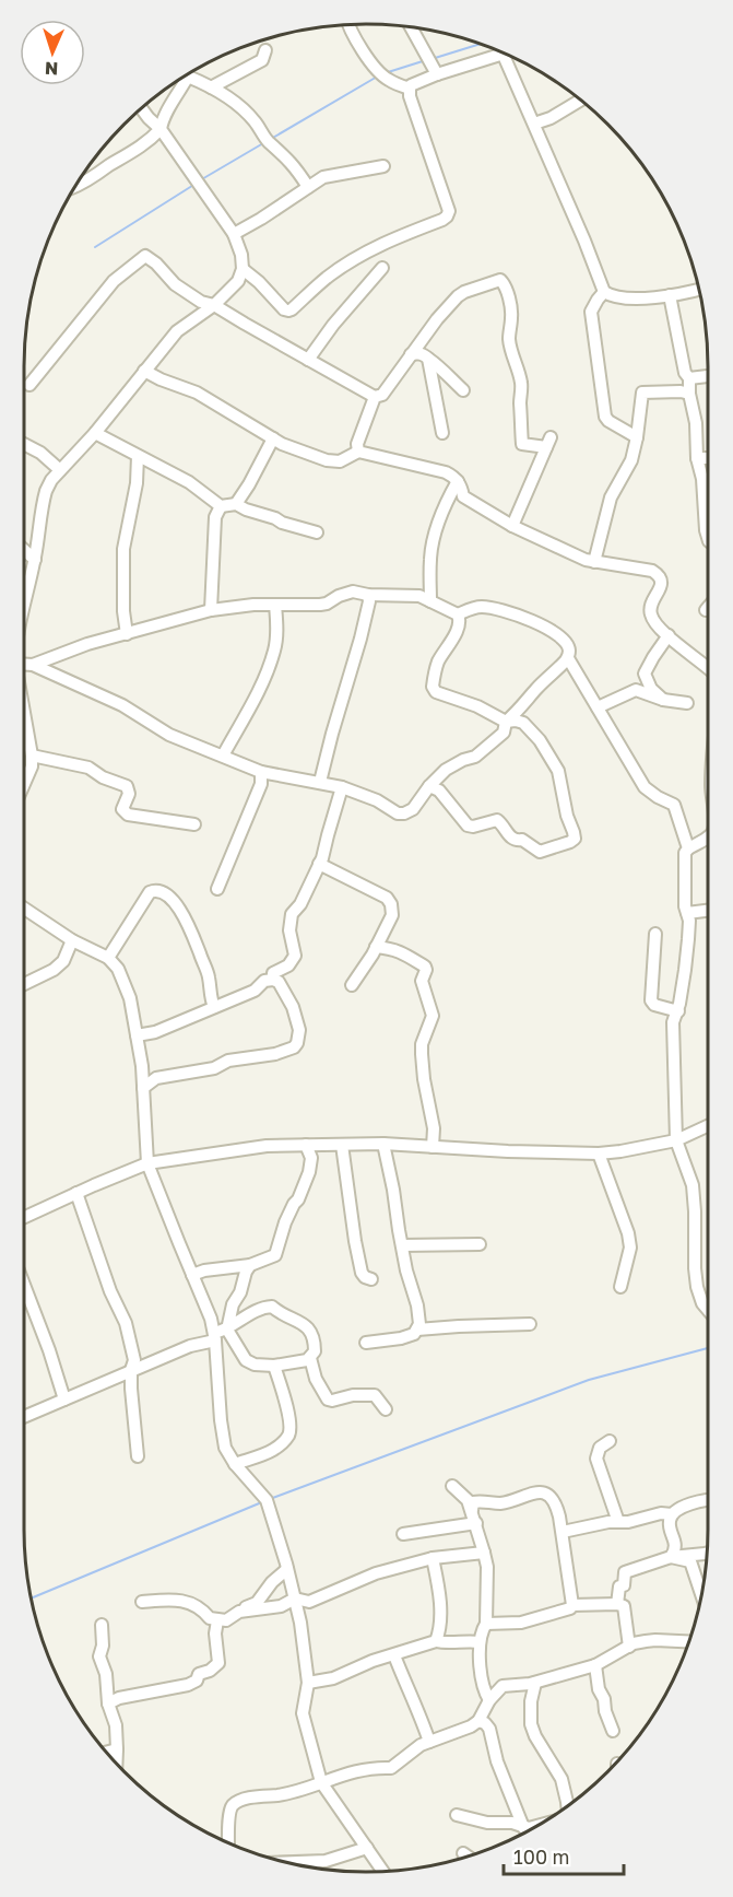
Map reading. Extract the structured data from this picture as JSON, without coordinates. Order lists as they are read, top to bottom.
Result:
{
  "scale_bar": "100 m",
  "north": "bottom"
}
